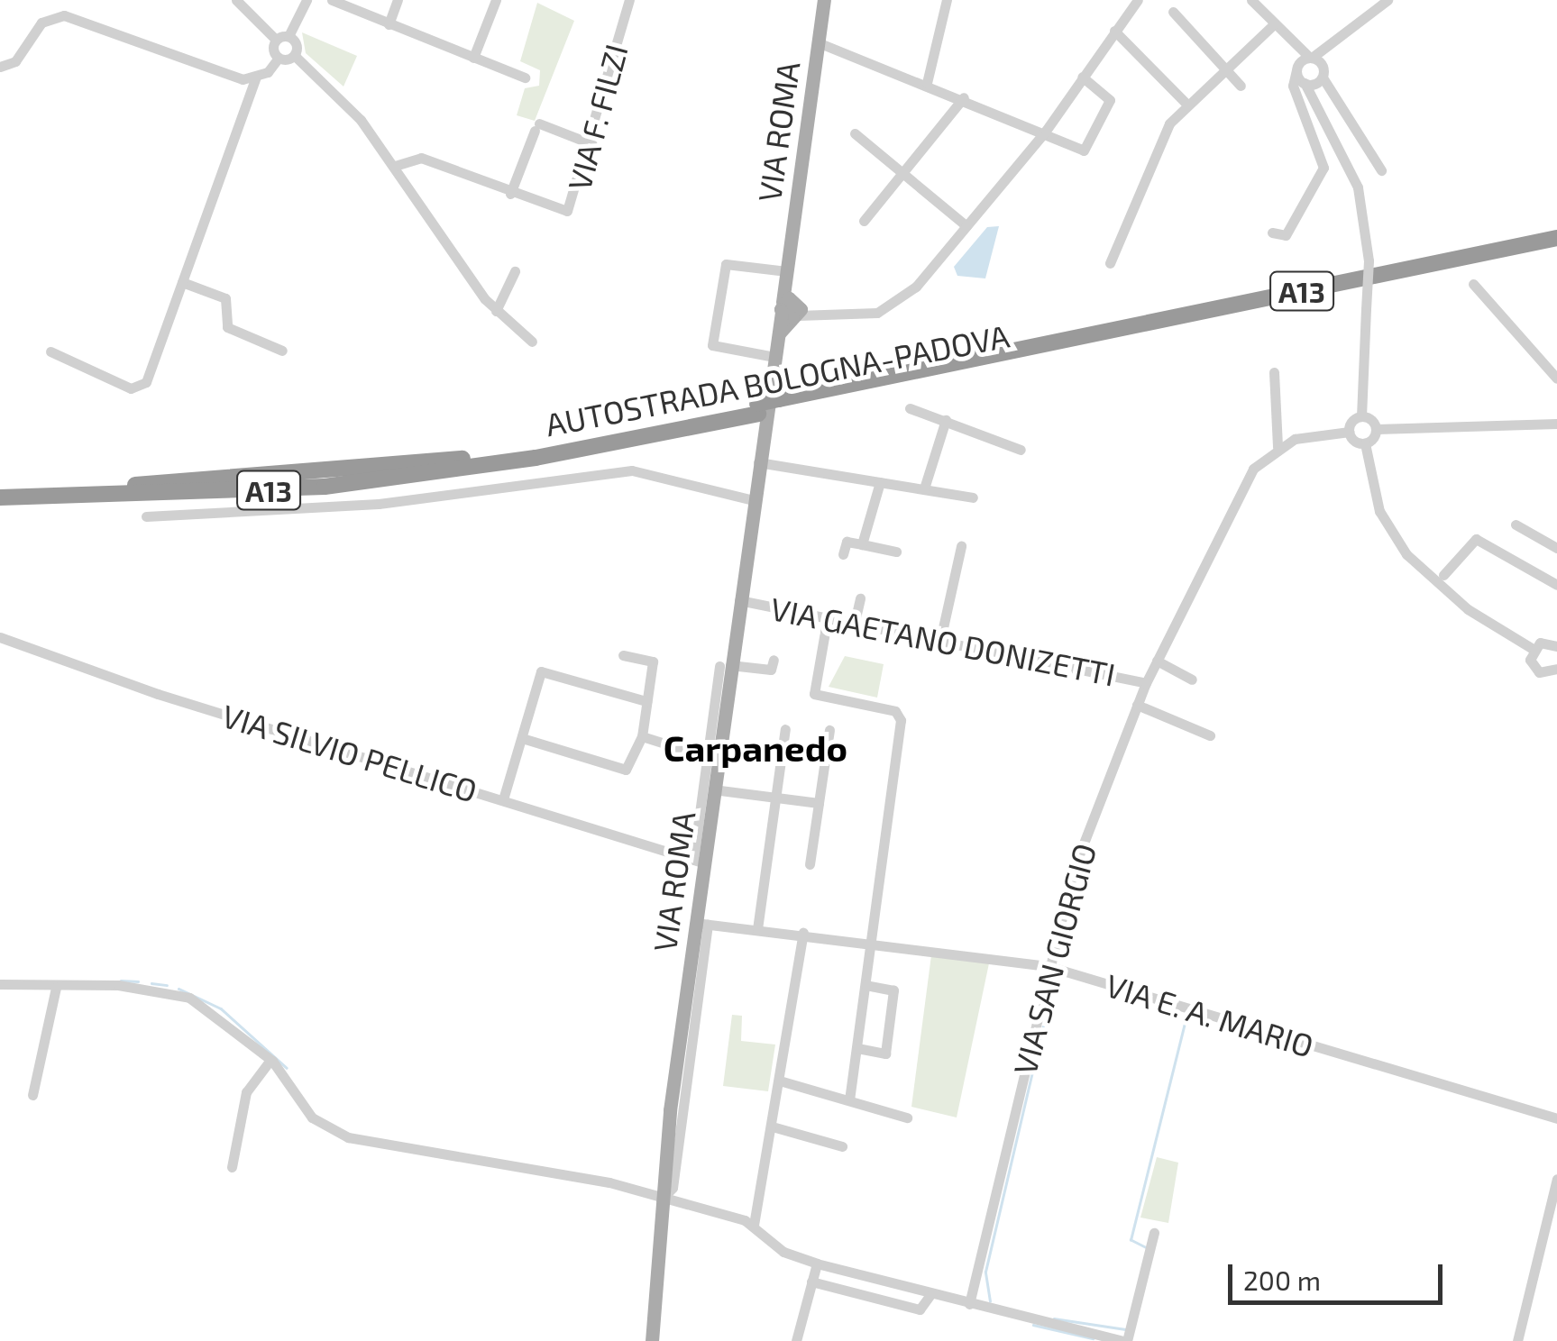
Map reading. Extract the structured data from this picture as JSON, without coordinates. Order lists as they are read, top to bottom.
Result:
{
  "streets": {
    "highway": ["A13", "AUTOSTRADA BOLOGNA-PADOVA"],
    "main road": ["VIA ROMA"],
    "street": [
      "VIA F. FILZI",
      "VIA GAETANO DONIZETTI",
      "VIA SILVIO PELLICO",
      "VIA SAN GIORGIO",
      "VIA E. A. MARIO"
    ]
  },
  "crossings": [
    ["VIA ROMA", "VIA GAETANO DONIZETTI"],
    ["VIA ROMA", "VIA SILVIO PELLICO"],
    ["VIA ROMA", "VIA E. A. MARIO"],
    ["VIA GAETANO DONIZETTI", "VIA SAN GIORGIO"],
    ["VIA SAN GIORGIO", "VIA E. A. MARIO"]
  ],
  "districts": ["Carpanedo"],
  "scale_bar": "200 m"
}
